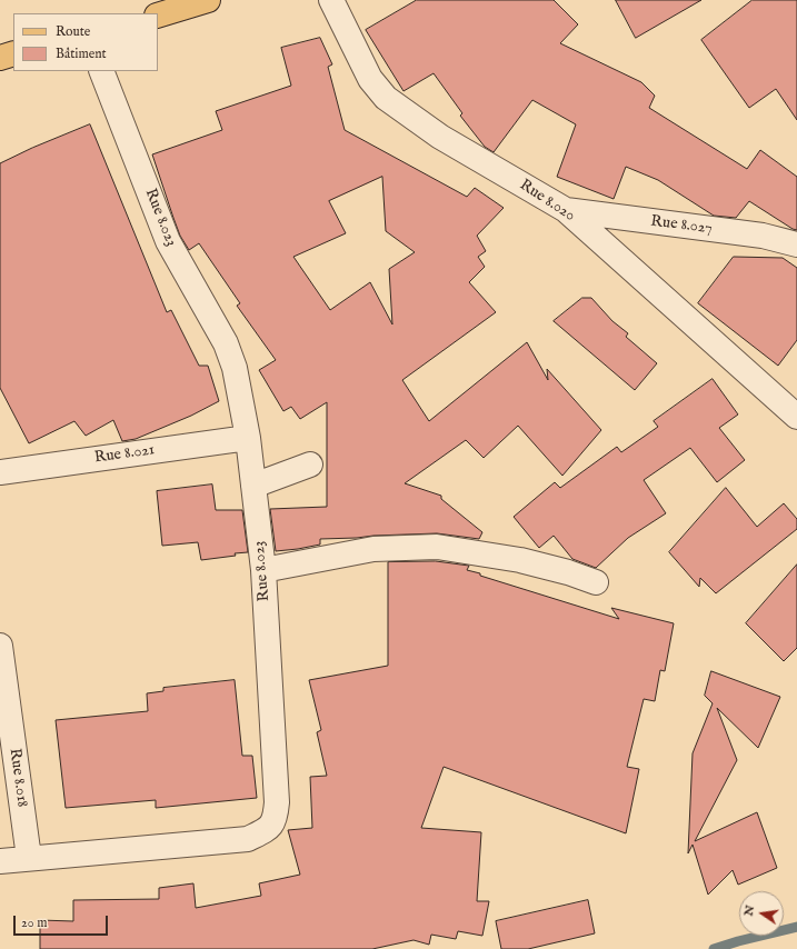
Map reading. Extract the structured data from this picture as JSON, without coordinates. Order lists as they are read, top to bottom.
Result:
{
  "streets": {
    "street": [
      "Rue 8.020",
      "Rue 8.023",
      "Rue 8.027",
      "Rue 8.021",
      "Rue 8.018"
    ]
  },
  "crossings": [
    ["Rue 8.020", "Rue 8.027"],
    ["Rue 8.023", "Rue 8.021"],
    ["Rue 8.023", "Rue 8.018"]
  ],
  "legend": ["Route", "Bâtiment"],
  "scale_bar": "20 m",
  "north": "left"
}
